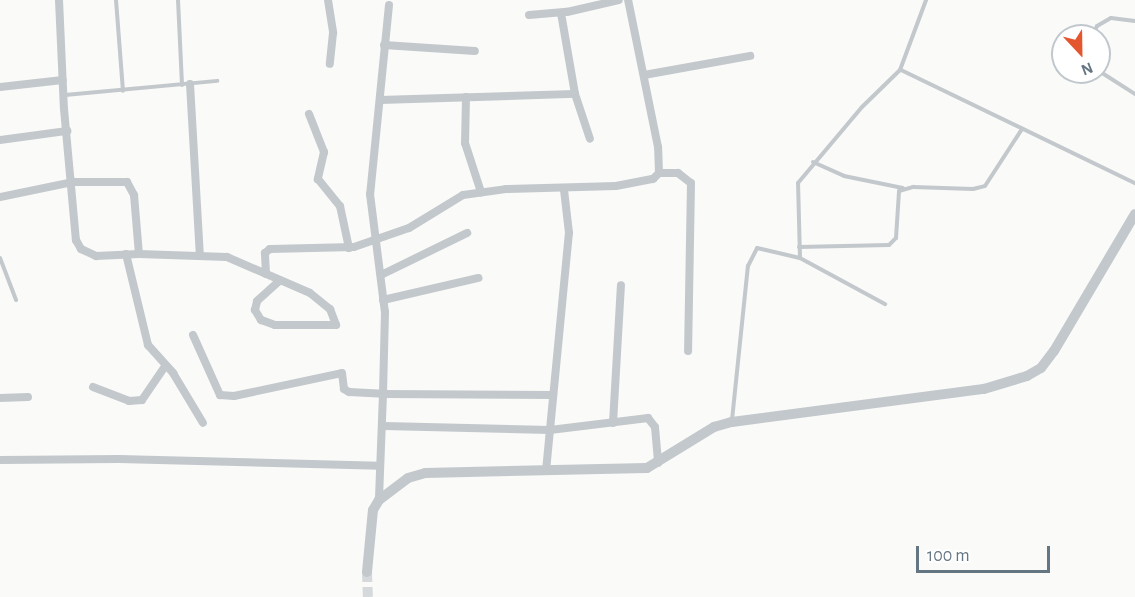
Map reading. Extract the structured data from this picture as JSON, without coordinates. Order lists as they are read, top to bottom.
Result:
{
  "scale_bar": "100 m",
  "north": "bottom"
}
